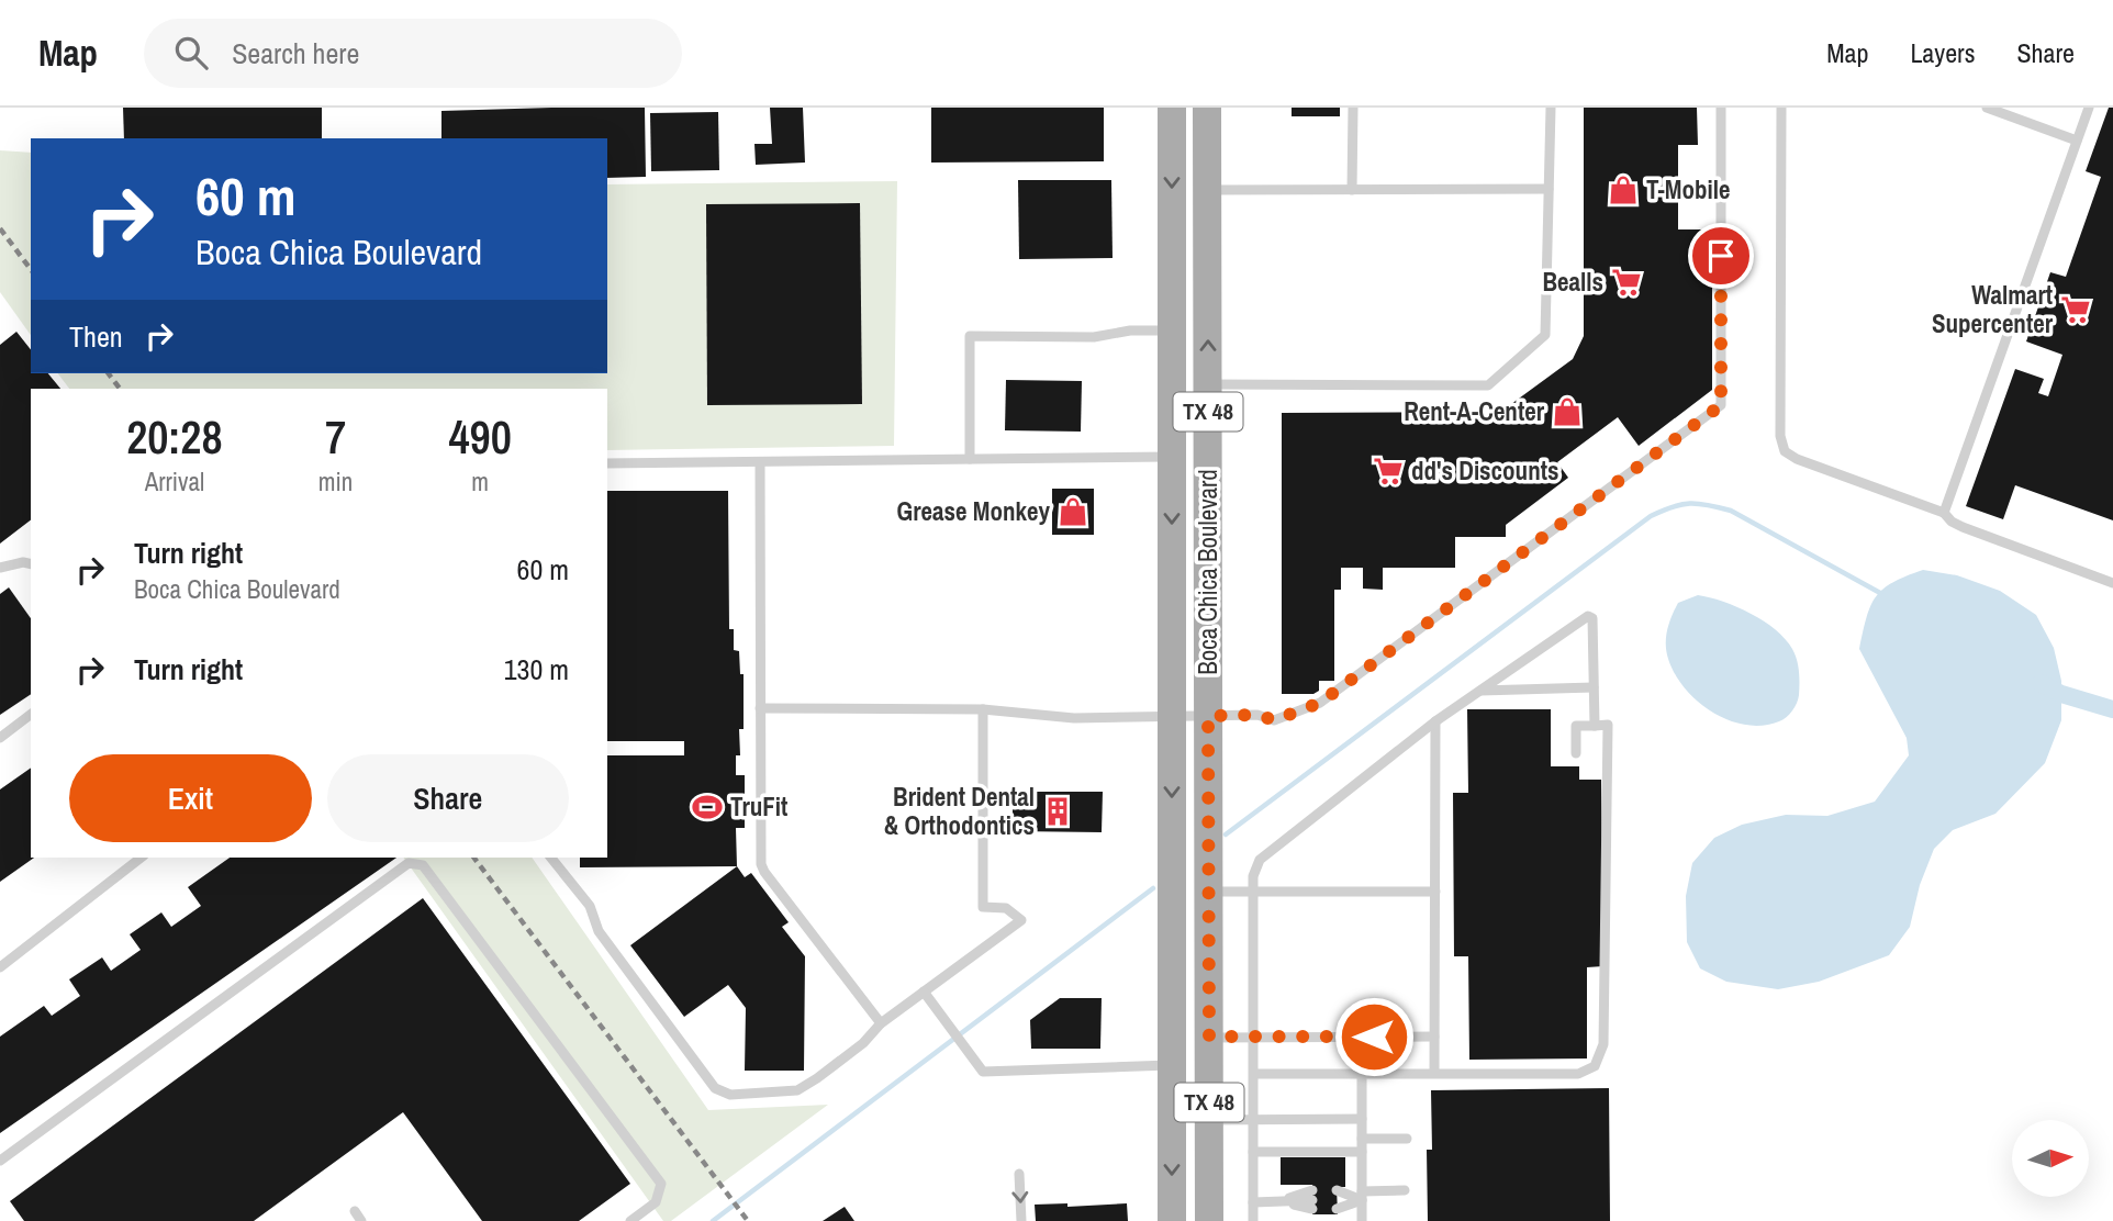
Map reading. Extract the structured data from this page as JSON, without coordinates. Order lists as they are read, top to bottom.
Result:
{
  "streets": {
    "main road": ["TX 48", "Boca Chica Boulevard"]
  },
  "places": {
    "shop": ["T-Mobile", "Rent-A-Center", "Grease Monkey"],
    "supermarket": ["Bealls", "Walmart Supercenter", "dd's Discounts"],
    "sports": ["TruFit"],
    "building": ["Brident Dental & Orthodontics"]
  },
  "north": "right",
  "page": {
    "header": "Map",
    "search": "Search here",
    "nav": ["Map", "Layers", "Share"],
    "turn": ["60 m", "Boca Chica Boulevard"],
    "then": "Then",
    "eta": [
      "20:28",
      "Arrival",
      "7",
      "min",
      "490",
      "m"
    ],
    "list": [
      {
        "name": "Turn right",
        "note": "Boca Chica Boulevard",
        "value": "60 m"
      },
      {
        "name": "Turn right",
        "value": "130 m"
      }
    ],
    "buttons": ["Exit", "Share"]
  }
}
